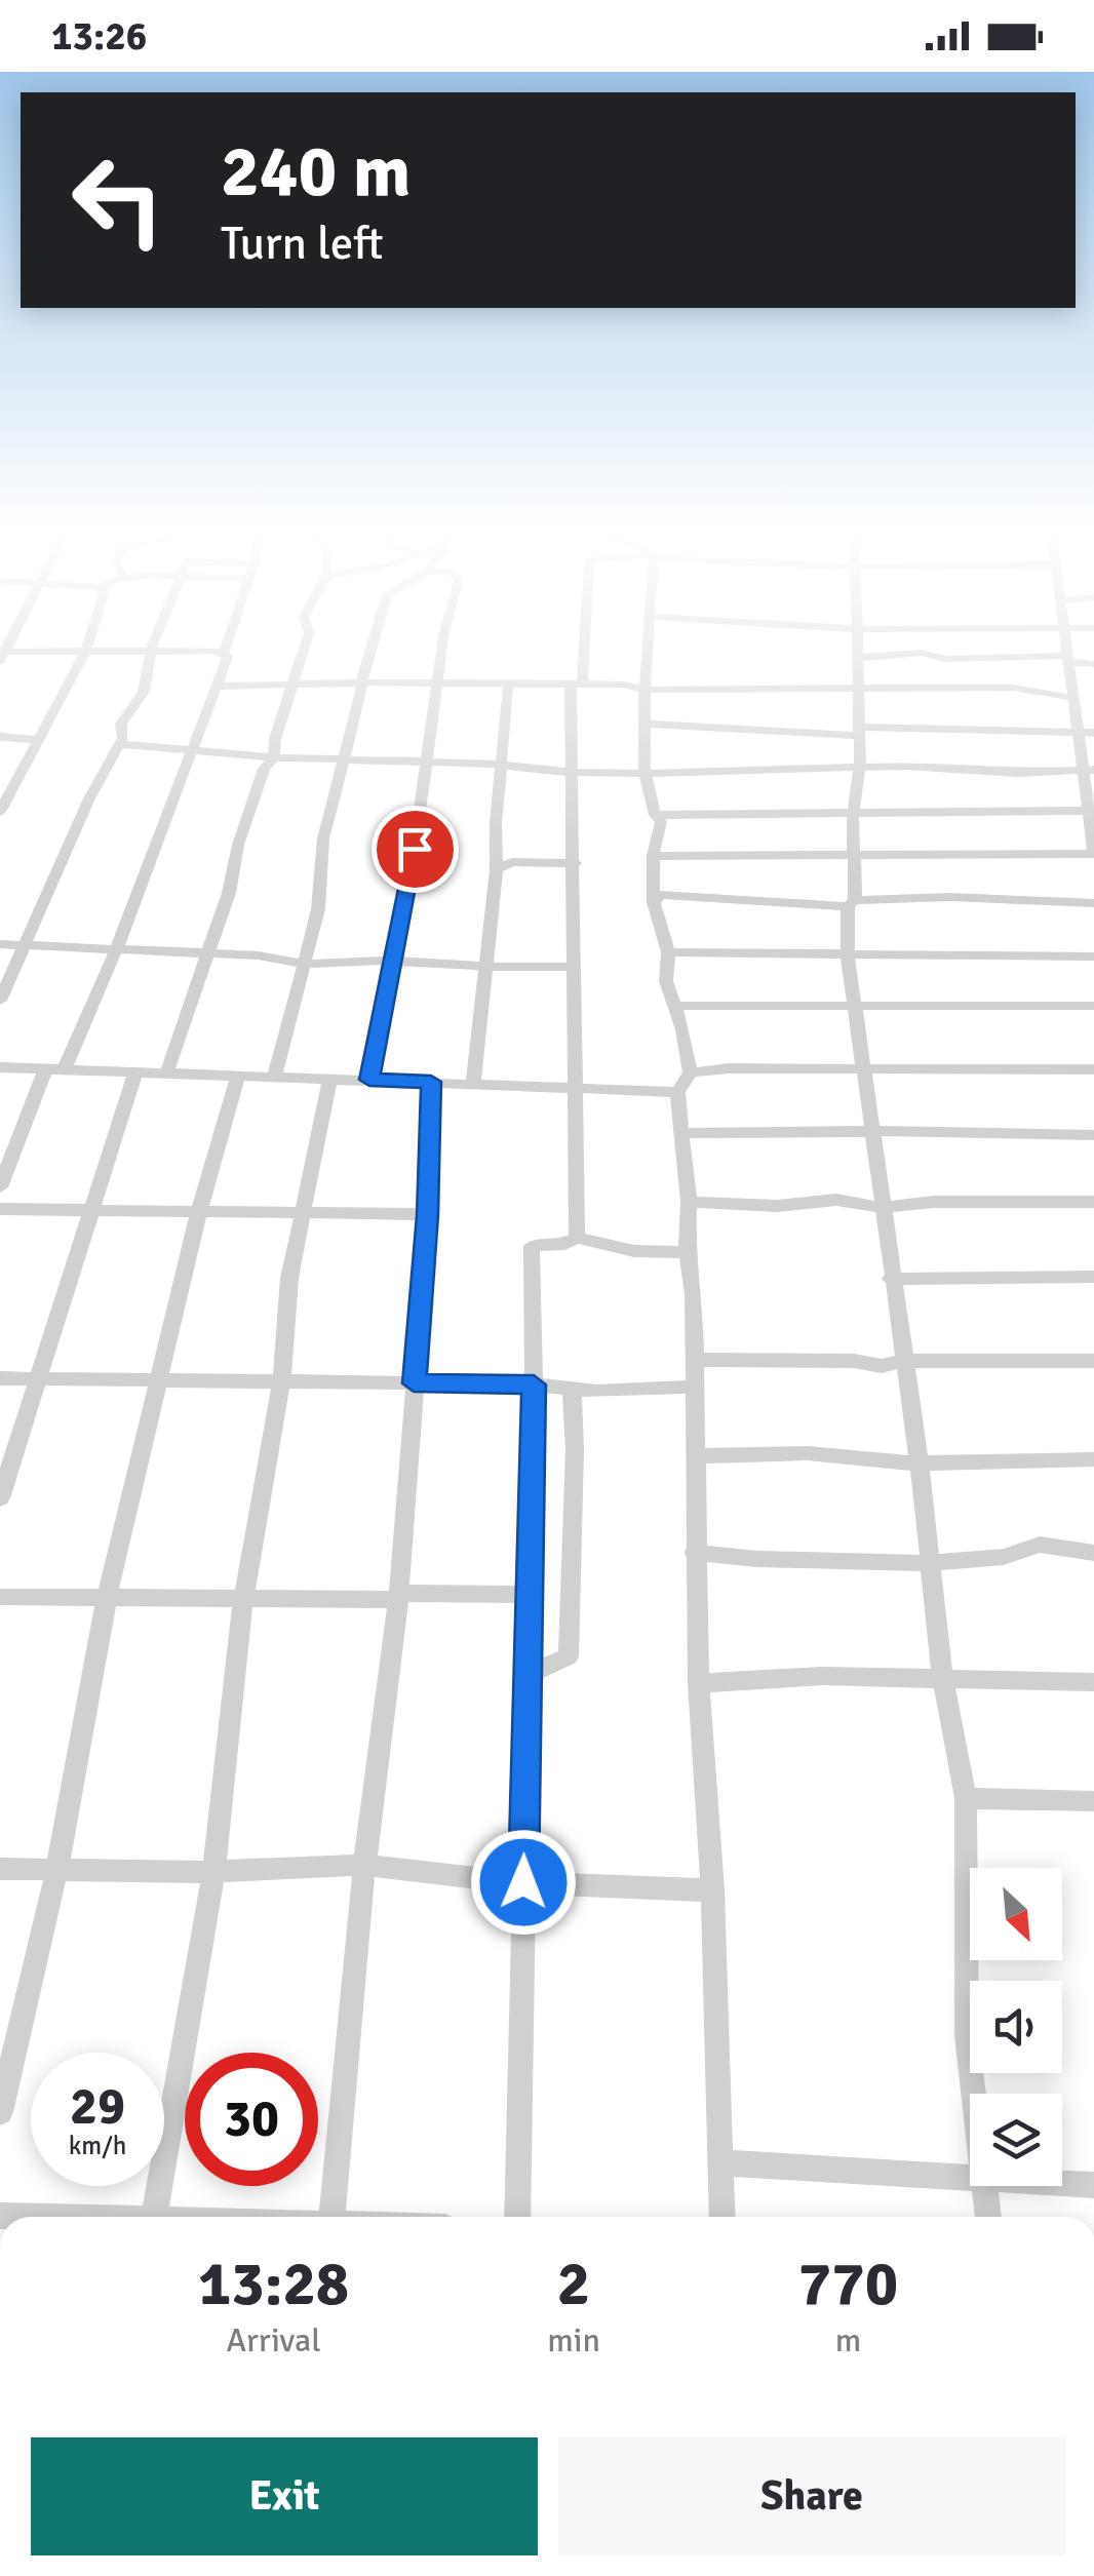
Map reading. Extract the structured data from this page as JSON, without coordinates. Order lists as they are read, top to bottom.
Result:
{
  "north": "bottom right",
  "page": {
    "status": "13:26",
    "turn": ["240 m", "Turn left"],
    "speed": "29 km/h",
    "limit": "30",
    "eta": [
      "13:28",
      "Arrival",
      "2",
      "min",
      "770",
      "m"
    ],
    "buttons": ["Exit", "Share"]
  }
}
